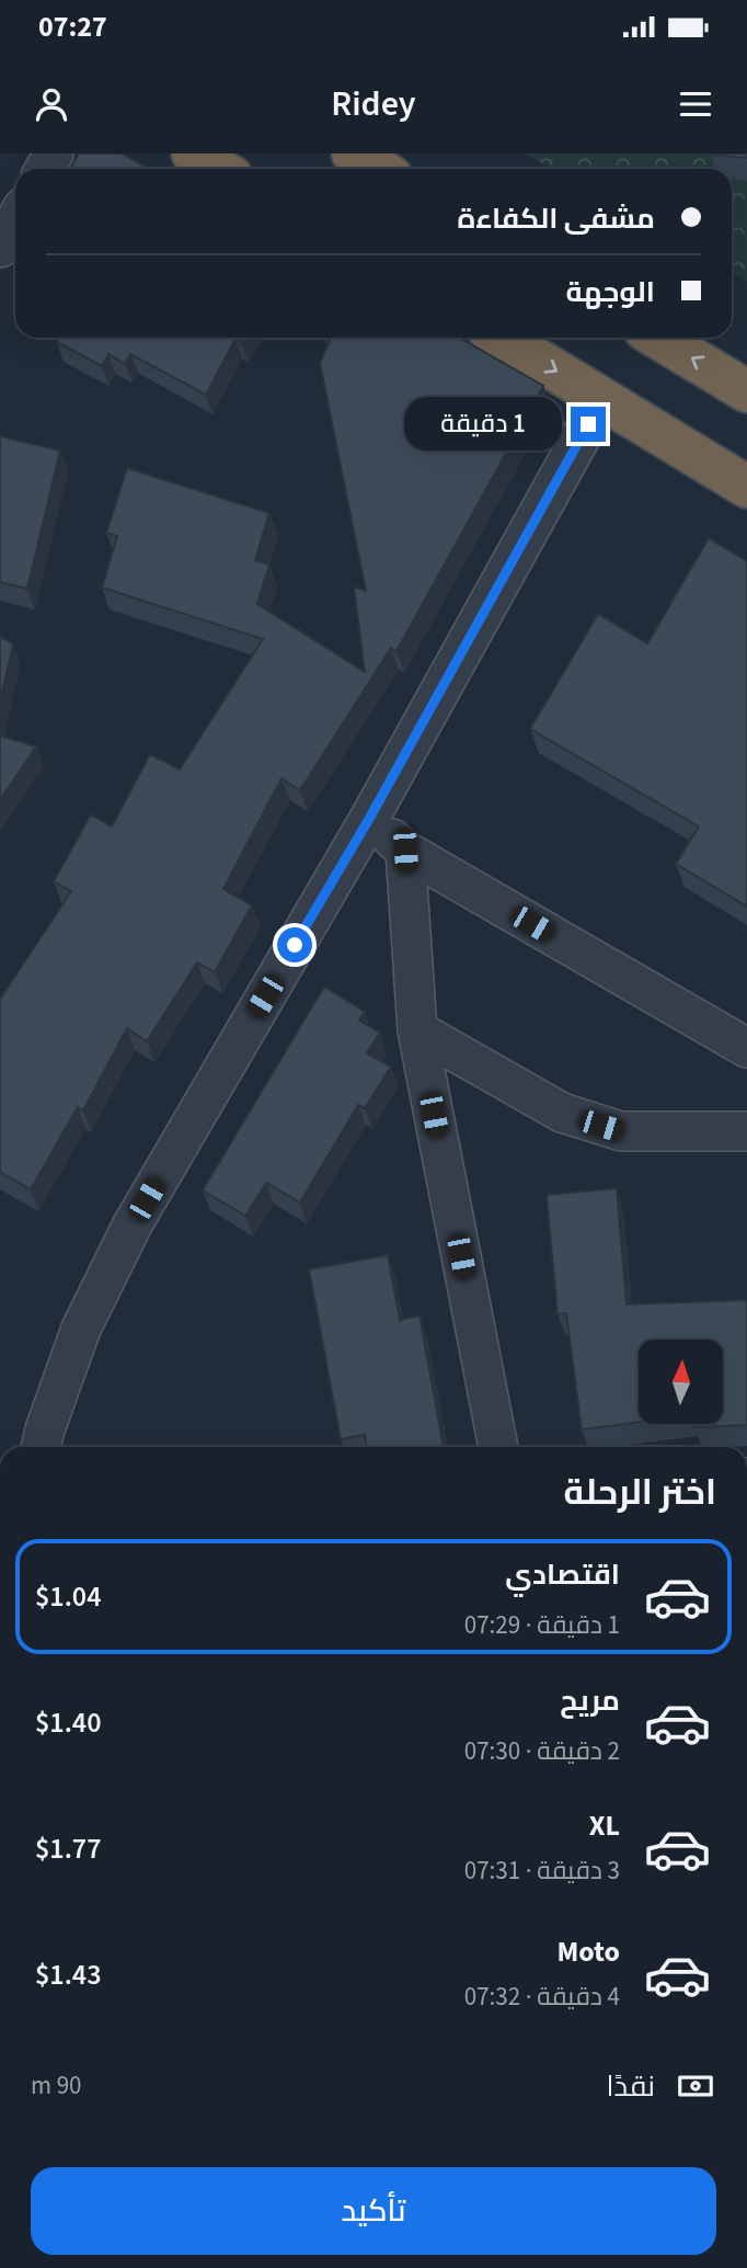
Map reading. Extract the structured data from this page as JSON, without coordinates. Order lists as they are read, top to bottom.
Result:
{
  "north": "top",
  "page": {
    "status": "07:27",
    "header": "Ridey",
    "banner": ["مشفى الكفاءة", "الوجهة"],
    "bubble": "1 دقيقة",
    "heading": "اختر الرحلة",
    "list": [
      {
        "name": "اقتصادي",
        "note": "1 دقيقة · 07:29",
        "value": "$1.04"
      },
      {
        "name": "مريح",
        "note": "2 دقيقة · 07:30",
        "value": "$1.40"
      },
      {
        "name": "XL",
        "note": "3 دقيقة · 07:31",
        "value": "$1.77"
      },
      {
        "name": "Moto",
        "note": "4 دقيقة · 07:32",
        "value": "$1.43"
      }
    ],
    "pay": ["نقدًا", "90 m"],
    "buttons": "تأكيد"
  }
}
